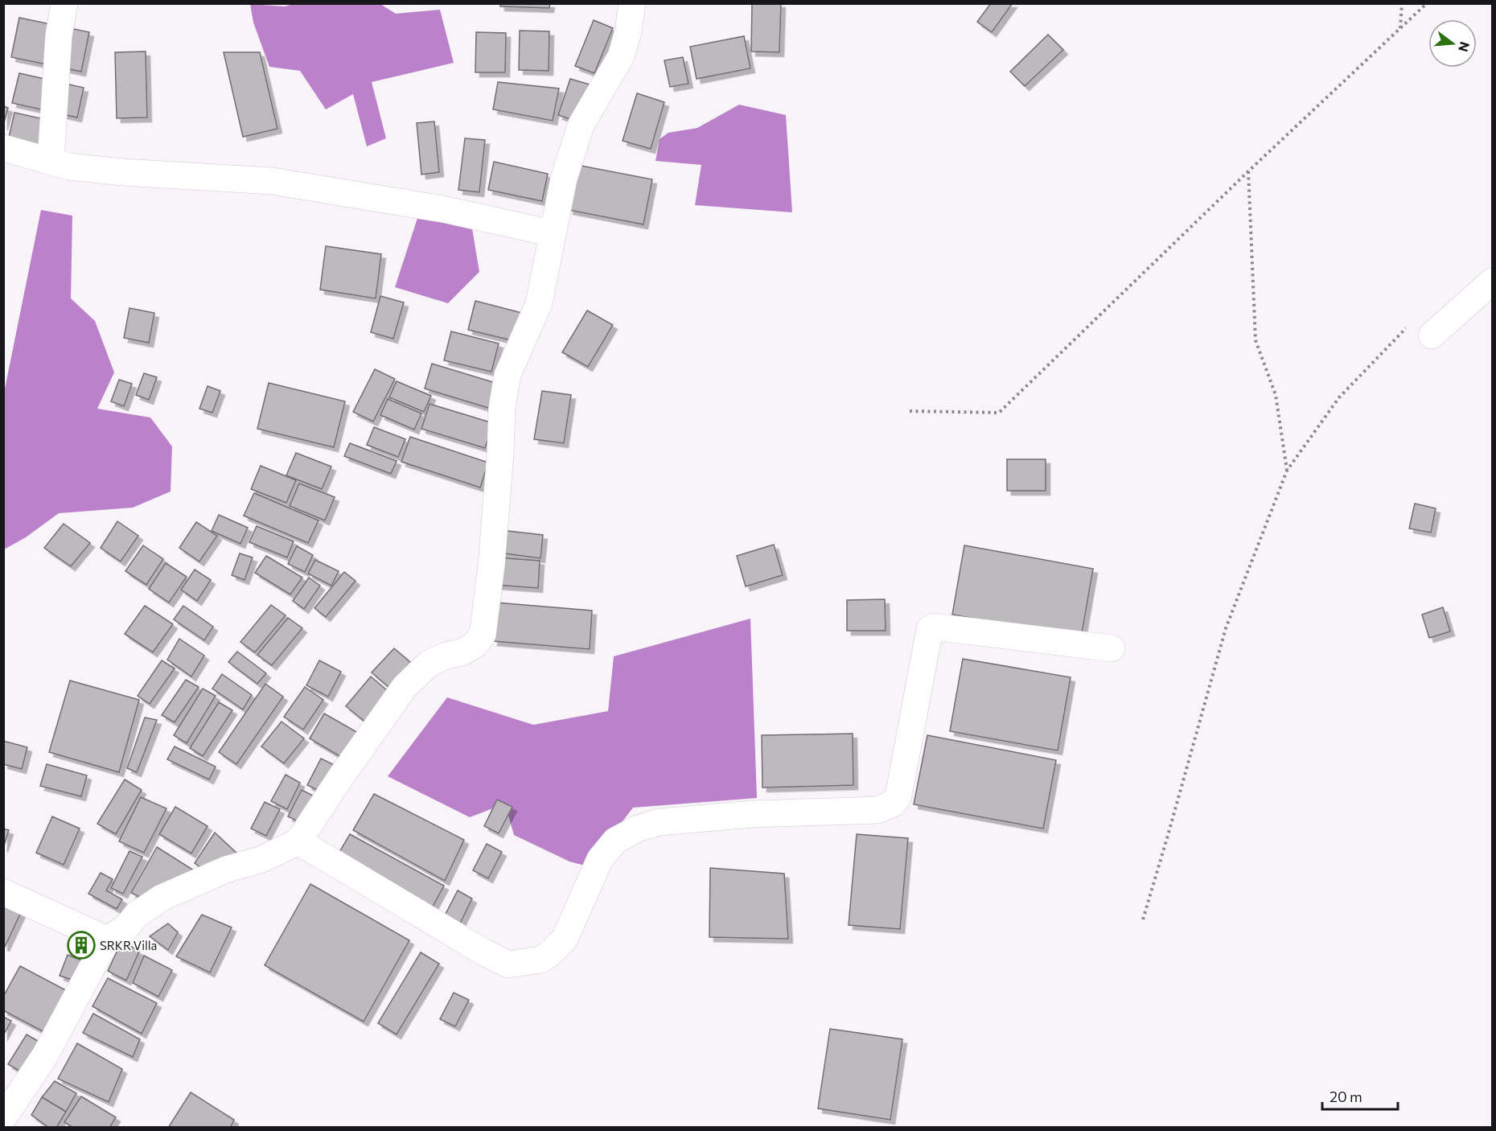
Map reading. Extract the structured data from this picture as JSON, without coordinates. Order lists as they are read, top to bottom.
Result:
{
  "places": {
    "building": ["SRKR Villa"]
  },
  "scale_bar": "20 m",
  "north": "right"
}
